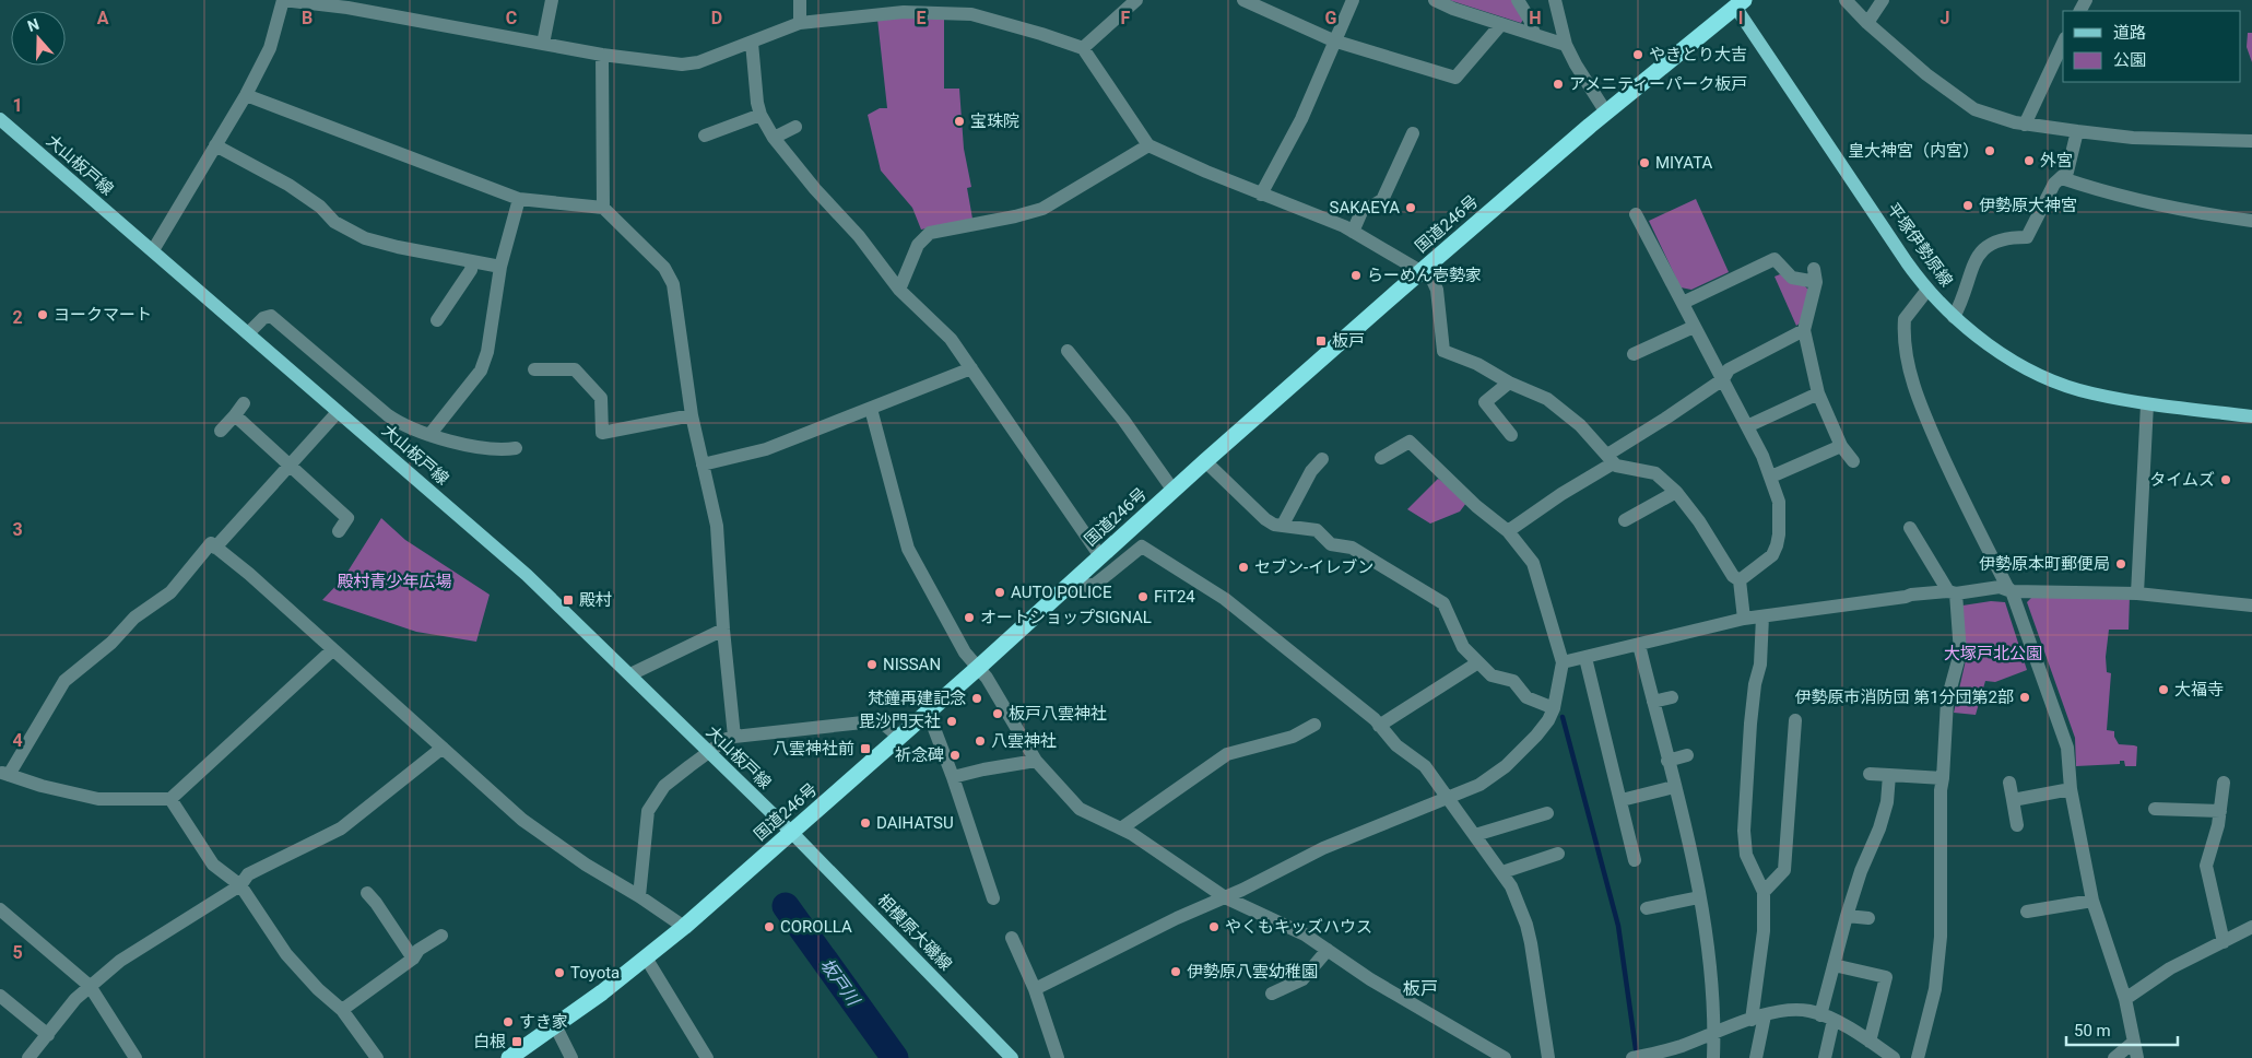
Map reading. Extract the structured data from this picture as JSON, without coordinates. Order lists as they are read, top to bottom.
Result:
{
  "streets": {
    "highway": ["国道246号"],
    "main road": ["大山板戸線", "平塚伊勢原線", "相模原大磯線"]
  },
  "crossings": [
    ["大山板戸線", "国道246号"],
    ["大山板戸線", "相模原大磯線"],
    ["国道246号", "平塚伊勢原線"],
    ["国道246号", "相模原大磯線"]
  ],
  "districts": ["板戸"],
  "water": ["坂戸川"],
  "parks": ["殿村青少年広場", "大塚戸北公園"],
  "places": {
    "other": [
      "やきとり大吉",
      "アメニティーパーク板戸",
      "宝珠院",
      "皇大神宮（内宮）",
      "外宮",
      "MIYATA",
      "伊勢原大神宮",
      "SAKAEYA",
      "らーめん壱勢家",
      "ヨークマート",
      "タイムズ",
      "伊勢原本町郵便局",
      "セブン-イレブン",
      "AUTO POLICE",
      "FiT24",
      "オートショップSIGNAL",
      "NISSAN",
      "大福寺",
      "伊勢原市消防団 第1分団第2部",
      "梵鐘再建記念",
      "板戸八雲神社",
      "毘沙門天社",
      "八雲神社",
      "祈念碑",
      "DAIHATSU",
      "COROLLA",
      "やくもキッズハウス",
      "伊勢原八雲幼稚園",
      "Toyota",
      "すき家"
    ],
    "transit": [
      "板戸",
      "殿村",
      "八雲神社前",
      "白根"
    ]
  },
  "legend": ["道路", "公園"],
  "scale_bar": "50 m",
  "north": "top",
  "grid": {
    "columns": [
      "A",
      "B",
      "C",
      "D",
      "E",
      "F",
      "G",
      "H",
      "I",
      "J"
    ],
    "rows": [
      "1",
      "2",
      "3",
      "4",
      "5"
    ]
  }
}
